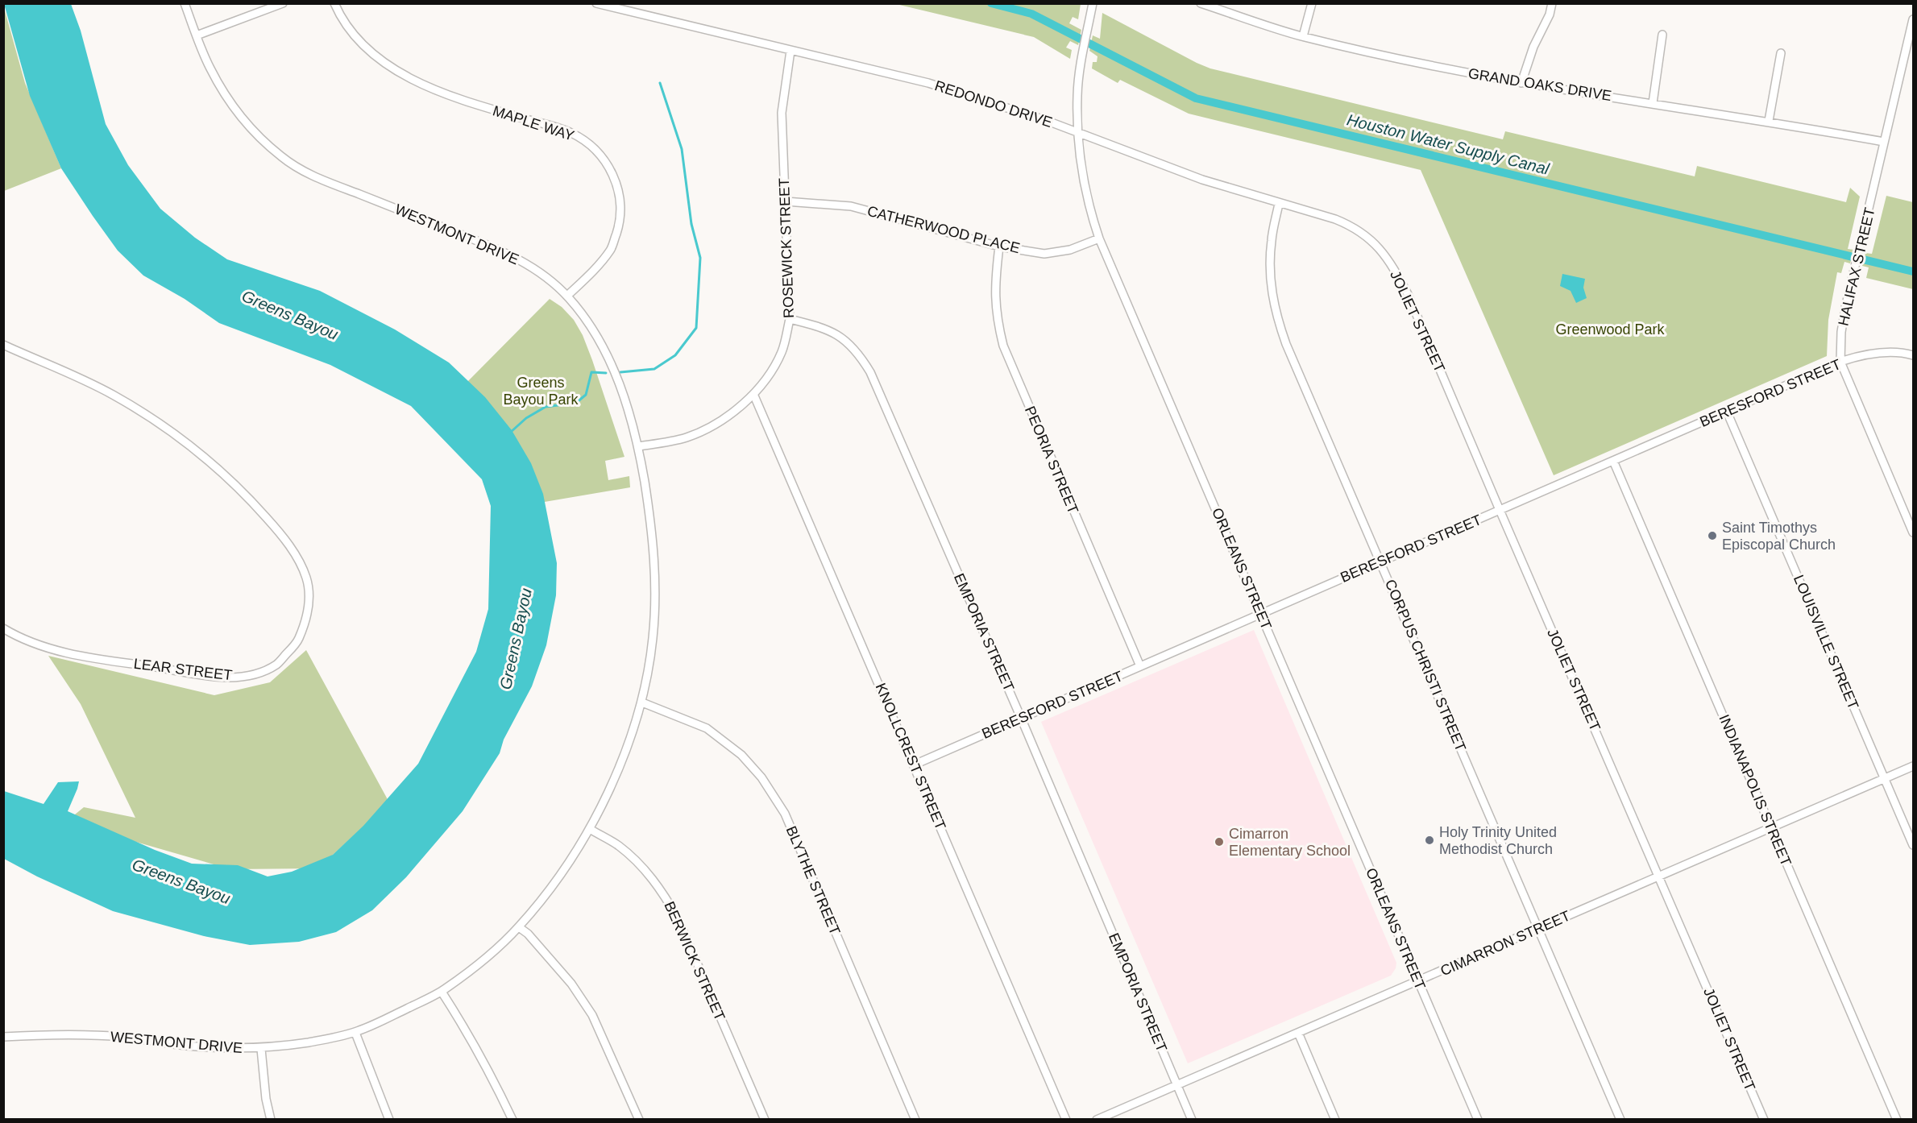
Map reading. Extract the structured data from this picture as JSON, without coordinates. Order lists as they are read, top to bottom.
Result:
{
  "streets": {
    "street": [
      "GRAND OAKS DRIVE",
      "REDONDO DRIVE",
      "MAPLE WAY",
      "CATHERWOOD PLACE",
      "WESTMONT DRIVE",
      "ROSEWICK STREET",
      "HALIFAX STREET",
      "JOLIET STREET",
      "BERESFORD STREET",
      "PEORIA STREET",
      "ORLEANS STREET",
      "EMPORIA STREET",
      "LOUISVILLE STREET",
      "CORPUS CHRISTI STREET",
      "LEAR STREET",
      "KNOLLCREST STREET",
      "INDIANAPOLIS STREET",
      "BLYTHE STREET",
      "CIMARRON STREET",
      "BERWICK STREET"
    ]
  },
  "crossings": [
    ["GRAND OAKS DRIVE", "HALIFAX STREET"],
    ["REDONDO DRIVE", "ROSEWICK STREET"],
    ["REDONDO DRIVE", "JOLIET STREET"],
    ["REDONDO DRIVE", "ORLEANS STREET"],
    ["REDONDO DRIVE", "CORPUS CHRISTI STREET"],
    ["MAPLE WAY", "WESTMONT DRIVE"],
    ["CATHERWOOD PLACE", "ROSEWICK STREET"],
    ["CATHERWOOD PLACE", "PEORIA STREET"],
    ["CATHERWOOD PLACE", "ORLEANS STREET"],
    ["WESTMONT DRIVE", "ROSEWICK STREET"],
    ["WESTMONT DRIVE", "BLYTHE STREET"],
    ["WESTMONT DRIVE", "BERWICK STREET"],
    ["ROSEWICK STREET", "EMPORIA STREET"],
    ["ROSEWICK STREET", "KNOLLCREST STREET"],
    ["HALIFAX STREET", "BERESFORD STREET"],
    ["JOLIET STREET", "BERESFORD STREET"],
    ["JOLIET STREET", "CIMARRON STREET"],
    ["BERESFORD STREET", "PEORIA STREET"],
    ["BERESFORD STREET", "ORLEANS STREET"],
    ["BERESFORD STREET", "EMPORIA STREET"],
    ["BERESFORD STREET", "LOUISVILLE STREET"],
    ["BERESFORD STREET", "CORPUS CHRISTI STREET"],
    ["BERESFORD STREET", "KNOLLCREST STREET"],
    ["BERESFORD STREET", "INDIANAPOLIS STREET"],
    ["ORLEANS STREET", "CIMARRON STREET"],
    ["EMPORIA STREET", "CIMARRON STREET"],
    ["LOUISVILLE STREET", "CIMARRON STREET"],
    ["CORPUS CHRISTI STREET", "CIMARRON STREET"],
    ["INDIANAPOLIS STREET", "CIMARRON STREET"]
  ],
  "water": ["Houston Water Supply Canal", "Greens Bayou"],
  "parks": ["Greenwood Park", "Greens Bayou Park"],
  "places": ["Saint Timothys Episcopal Church", "Holy Trinity United Methodist Church", "Cimarron Elementary School"]
}
